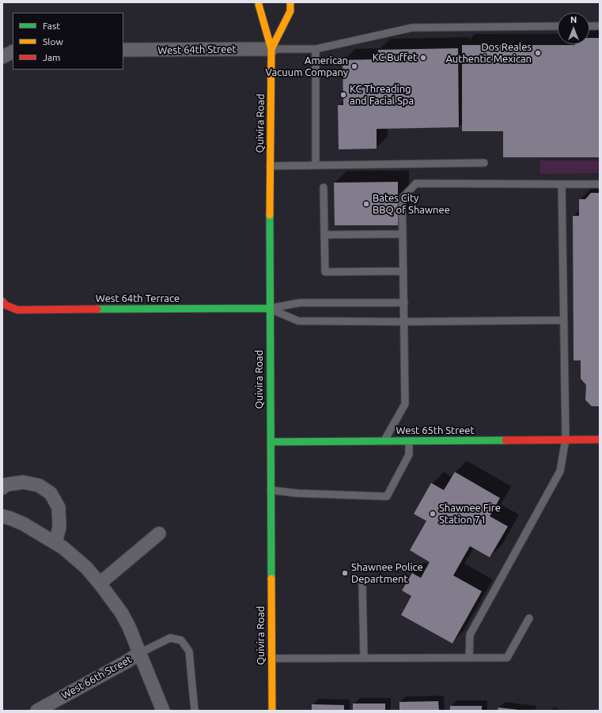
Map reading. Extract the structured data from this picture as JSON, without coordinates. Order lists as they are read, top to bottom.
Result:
{
  "streets": {
    "main road": ["Quivira Road", "West 64th Terrace", "West 65th Street"],
    "street": ["West 64th Street", "West 66th Street"]
  },
  "crossings": [
    ["West 64th Street", "Quivira Road"],
    ["Quivira Road", "West 64th Terrace"],
    ["Quivira Road", "West 65th Street"]
  ],
  "places": [
    "Dos Reales Authentic Mexican",
    "KC Buffet",
    "American Vacuum Company",
    "KC Threading and Facial Spa",
    "Bates City BBQ of Shawnee",
    "Shawnee Fire Station 71",
    "Shawnee Police Department"
  ],
  "legend": ["Fast", "Slow", "Jam"],
  "north": "top"
}
